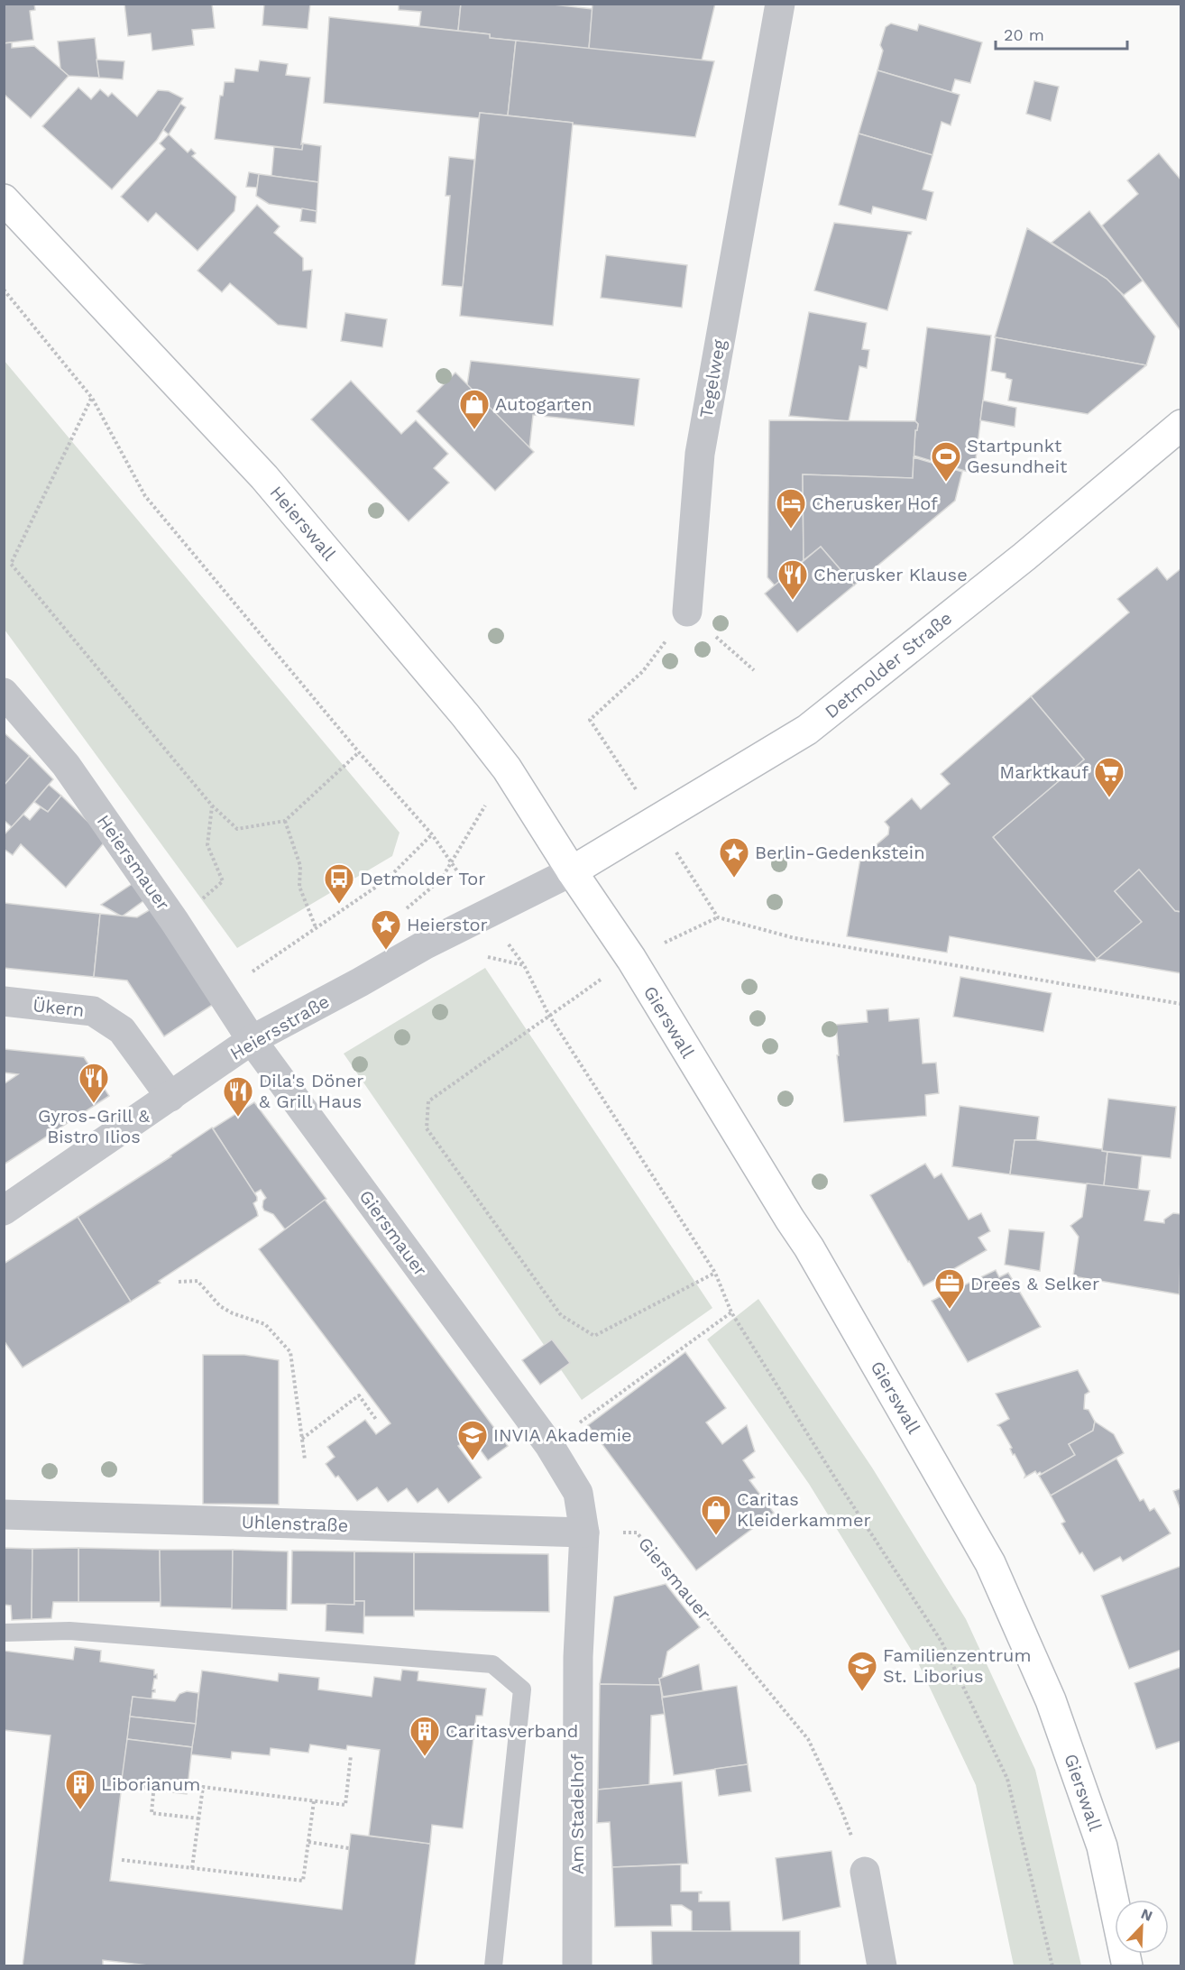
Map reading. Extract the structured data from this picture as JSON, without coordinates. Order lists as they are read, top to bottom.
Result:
{
  "streets": {
    "main road": ["Heierswall", "Detmolder Straße", "Gierswall"],
    "street": [
      "Tegelweg",
      "Heiersmauer",
      "Ükern",
      "Heiersstraße",
      "Giersmauer",
      "Uhlenstraße",
      "Am Stadelhof"
    ]
  },
  "crossings": [
    ["Heierswall", "Detmolder Straße"],
    ["Heierswall", "Gierswall"],
    ["Heierswall", "Heiersstraße"],
    ["Detmolder Straße", "Gierswall"],
    ["Detmolder Straße", "Heiersstraße"],
    ["Heiersmauer", "Heiersstraße"],
    ["Heiersmauer", "Giersmauer"],
    ["Ükern", "Heiersstraße"],
    ["Gierswall", "Heiersstraße"],
    ["Heiersstraße", "Giersmauer"],
    ["Giersmauer", "Uhlenstraße"],
    ["Giersmauer", "Am Stadelhof"],
    ["Uhlenstraße", "Am Stadelhof"]
  ],
  "places": {
    "shop": ["Autogarten", "Caritas Kleiderkammer"],
    "sports": ["Startpunkt Gesundheit"],
    "hotel": ["Cherusker Hof"],
    "restaurant": ["Cherusker Klause", "Gyros-Grill & Bistro Ilios", "Dila's Döner & Grill Haus"],
    "supermarket": ["Marktkauf"],
    "place": ["Berlin-Gedenkstein", "Heierstor"],
    "bus stop": ["Detmolder Tor"],
    "office": ["Drees & Selker"],
    "school or university": ["INVIA Akademie", "Familienzentrum St. Liborius"],
    "building": ["Caritasverband", "Liborianum"]
  },
  "scale_bar": "20 m",
  "north": "top right"
}
